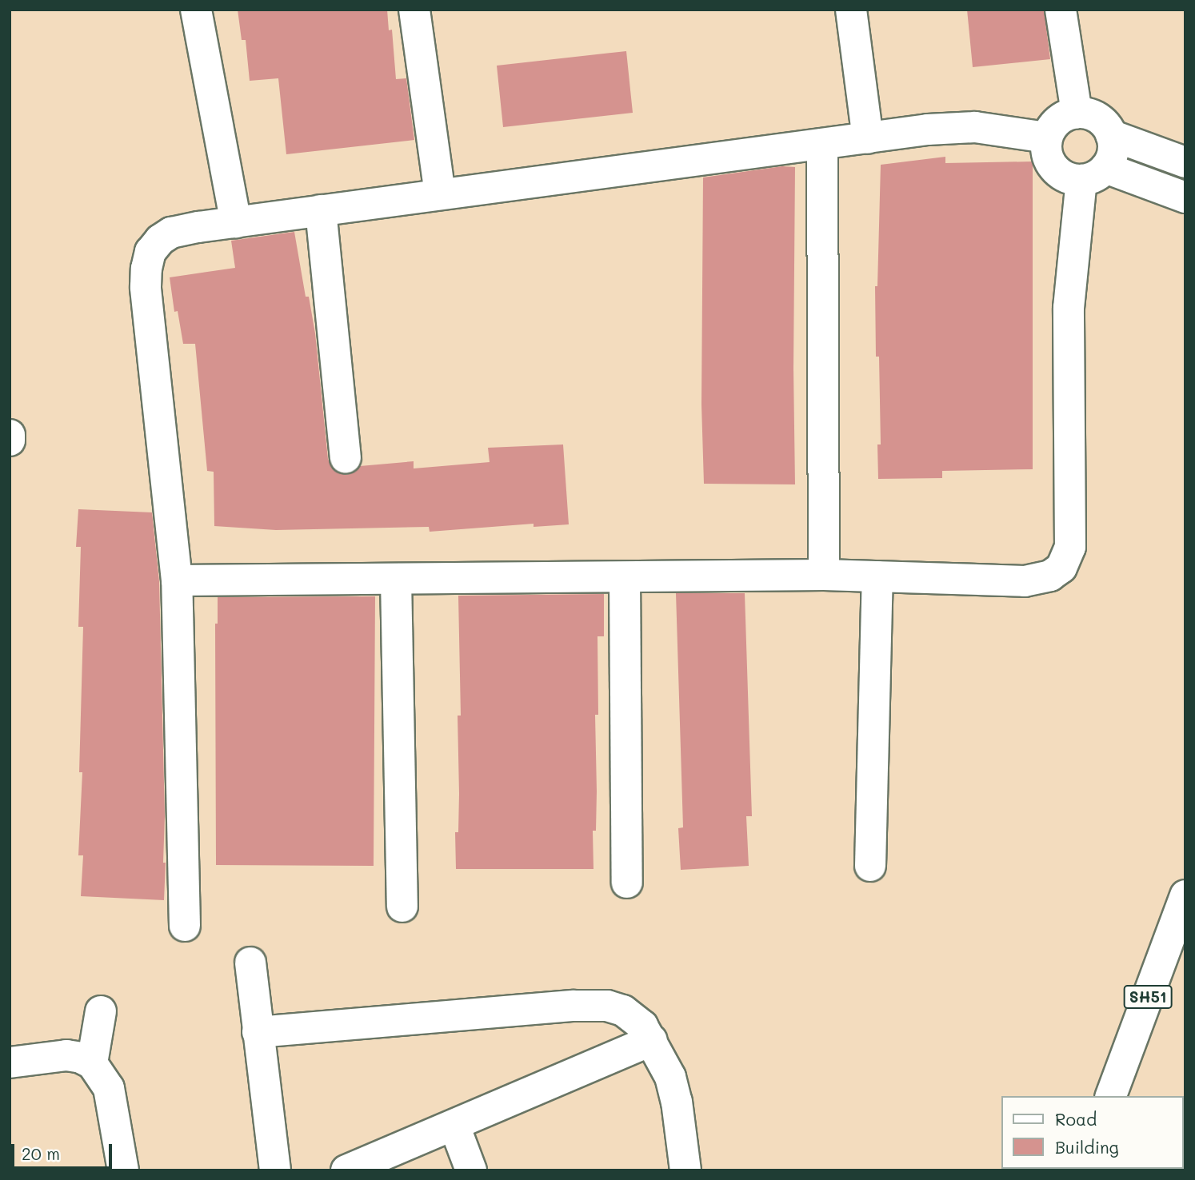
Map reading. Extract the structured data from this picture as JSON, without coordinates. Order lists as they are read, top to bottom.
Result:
{
  "streets": {
    "street": ["SH51"]
  },
  "legend": ["Road", "Building"],
  "scale_bar": "20 m"
}
